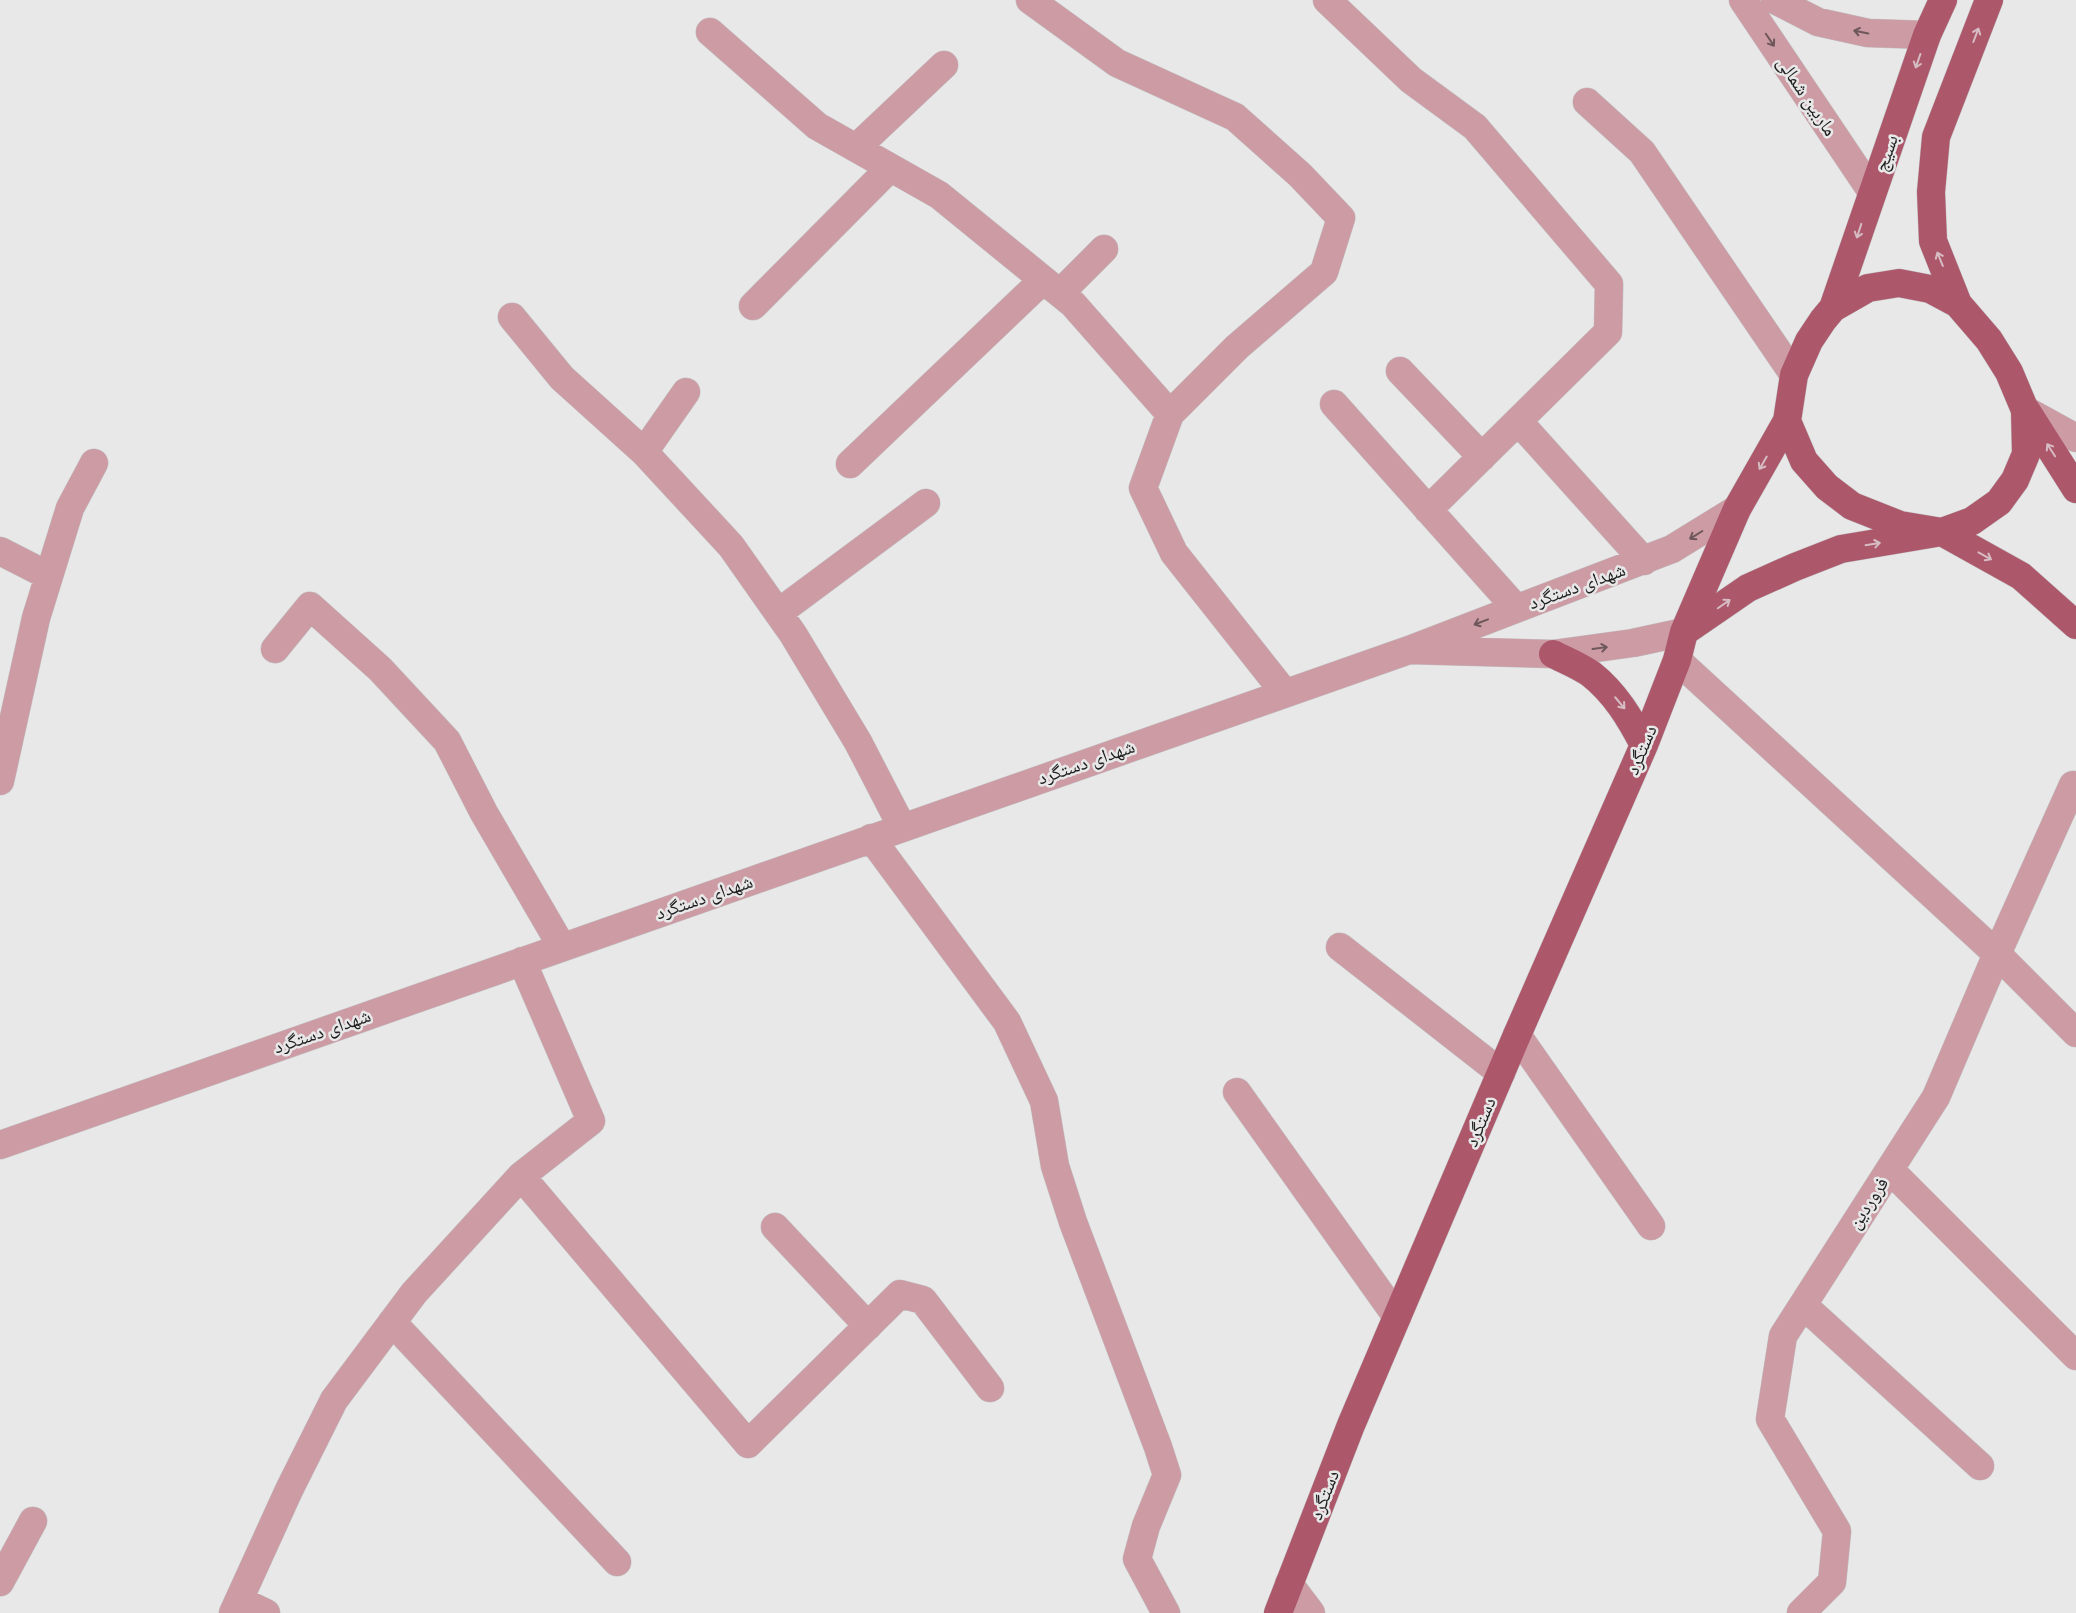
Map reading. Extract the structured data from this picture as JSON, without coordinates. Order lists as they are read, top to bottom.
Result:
{
  "streets": {
    "main road": ["بسیج", "دستگرد"],
    "street": ["ماربین شمالی", "شهدای دستگرد", "فروردین"]
  },
  "crossings": [
    ["ماربین شمالی", "بسیج"],
    ["شهدای دستگرد", "دستگرد"]
  ]
}
